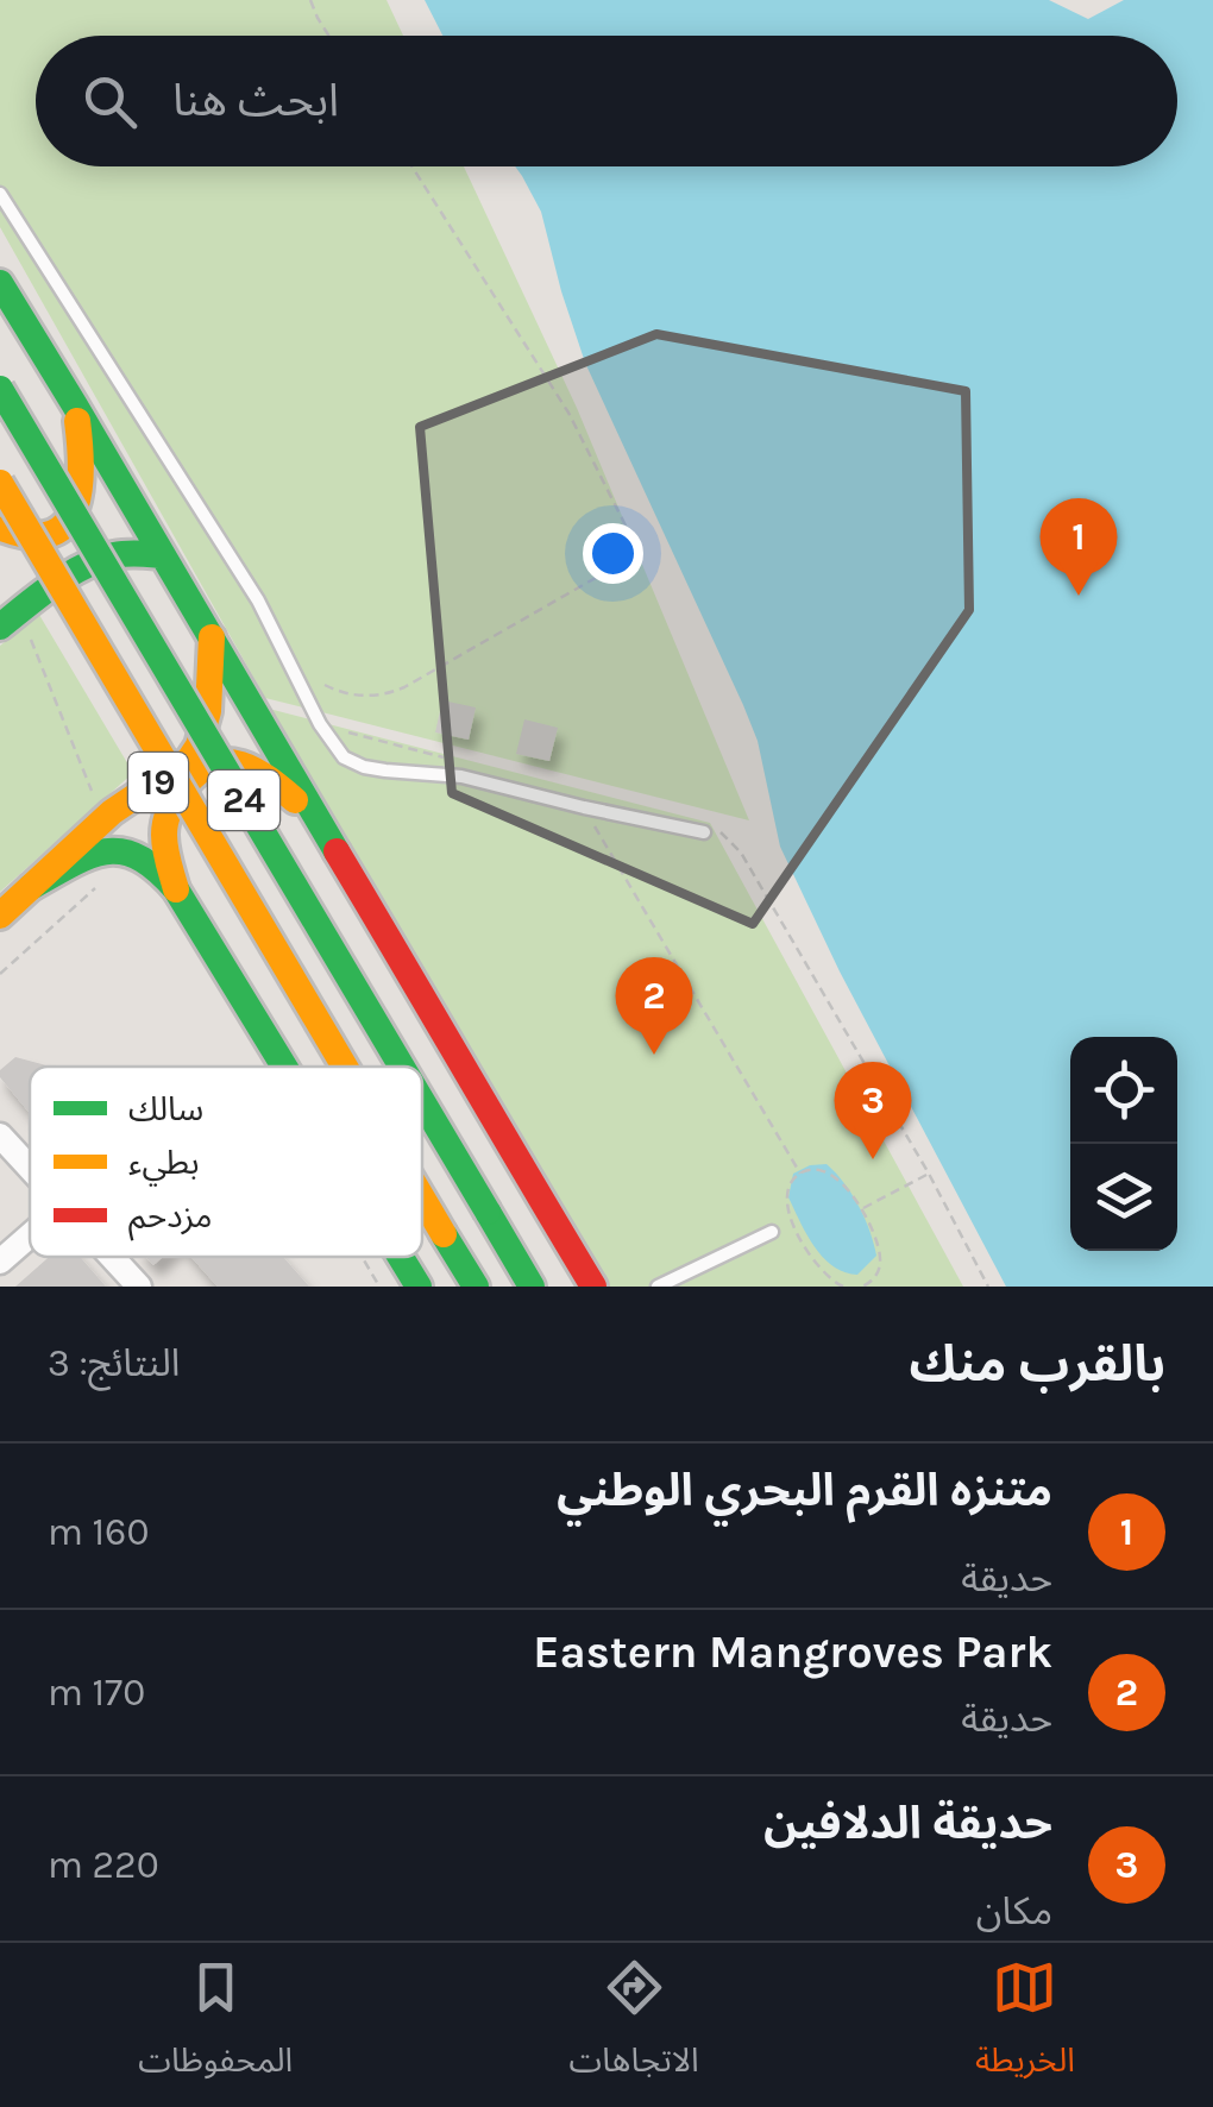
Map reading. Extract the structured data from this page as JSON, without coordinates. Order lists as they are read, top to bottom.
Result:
{
  "streets": {
    "main road": ["19", "24"]
  },
  "legend": ["سالك", "بطيء", "مزدحم"],
  "page": {
    "search": "ابحث هنا",
    "pins": ["1", "2", "3"],
    "heading": ["بالقرب منك", "النتائج: 3"],
    "list": [
      {
        "mark": "1",
        "name": "متنزه القرم البحري الوطني",
        "note": "حديقة",
        "value": "160 m"
      },
      {
        "mark": "2",
        "name": "Eastern Mangroves Park",
        "note": "حديقة",
        "value": "170 m"
      },
      {
        "mark": "3",
        "name": "حديقة الدلافين",
        "note": "مكان",
        "value": "220 m"
      }
    ],
    "nav": ["الخريطة", "الاتجاهات", "المحفوظات"]
  }
}
